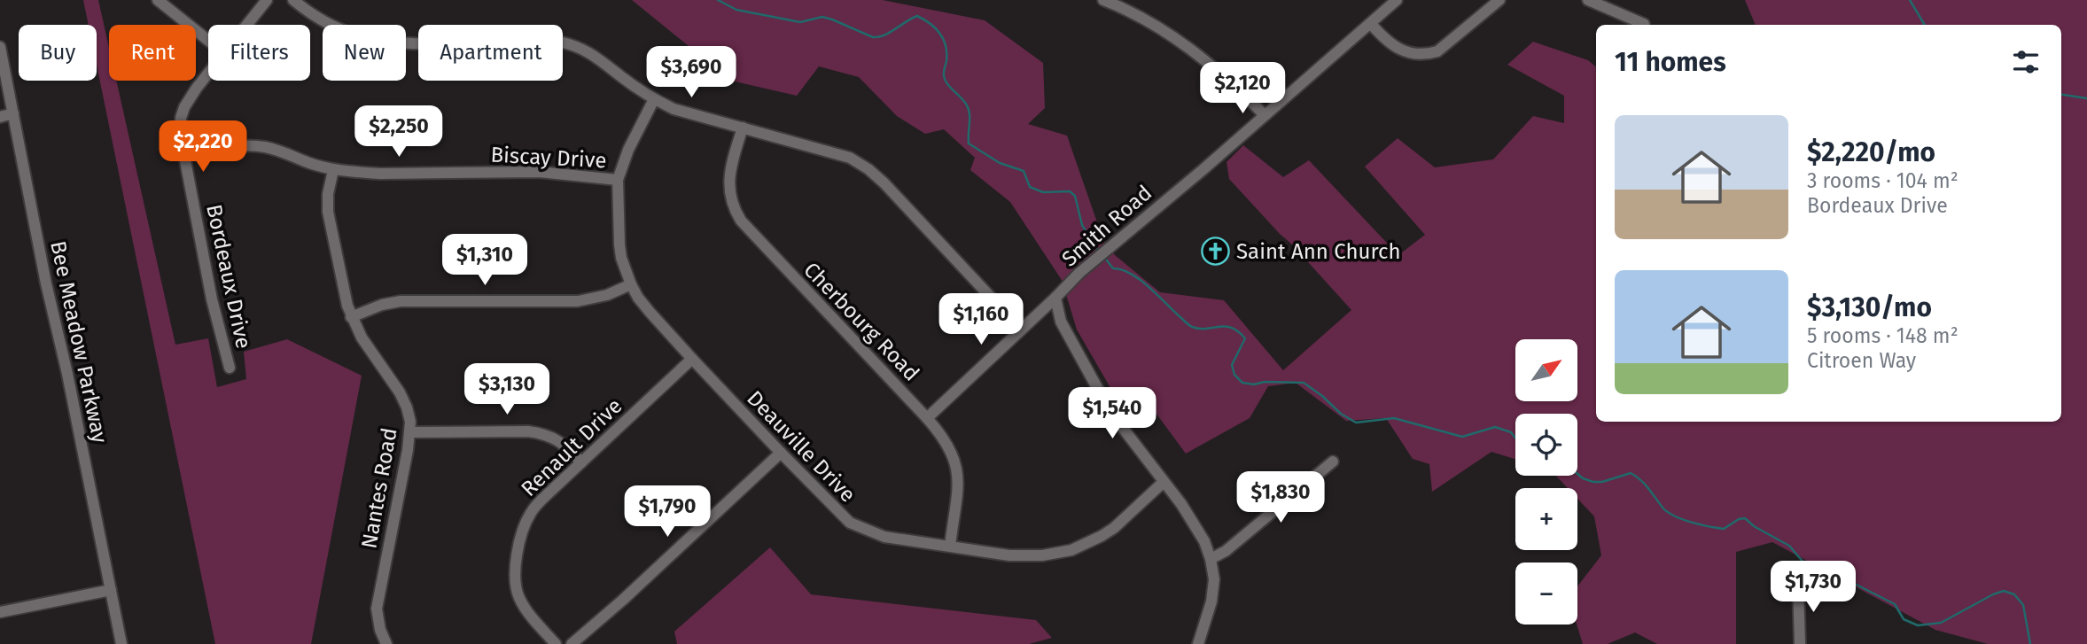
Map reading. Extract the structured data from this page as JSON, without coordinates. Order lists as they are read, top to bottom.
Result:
{
  "streets": {
    "street": [
      "Biscay Drive",
      "Smith Road",
      "Bordeaux Drive",
      "Cherbourg Road",
      "Bee Meadow Parkway",
      "Deauville Drive",
      "Renault Drive",
      "Nantes Road"
    ]
  },
  "crossings": [
    ["Biscay Drive", "Bordeaux Drive"],
    ["Biscay Drive", "Deauville Drive"],
    ["Biscay Drive", "Nantes Road"],
    ["Smith Road", "Deauville Drive"],
    ["Cherbourg Road", "Deauville Drive"],
    ["Deauville Drive", "Renault Drive"]
  ],
  "places": {
    "church": ["Saint Ann Church"]
  },
  "north": "top right",
  "page": {
    "chip": [
      "Buy",
      "Rent",
      "Filters",
      "New",
      "Apartment"
    ],
    "heading": "11 homes",
    "price": [
      "$3,690",
      "$2,120",
      "$2,250",
      "$2,220",
      "$1,310",
      "$1,160",
      "$3,130",
      "$1,540",
      "$1,830",
      "$1,790",
      "$1,730"
    ],
    "list": [
      {
        "name": "$2,220/mo",
        "note": "3 rooms · 104 m² · Bordeaux Drive"
      },
      {
        "name": "$3,130/mo",
        "note": "5 rooms · 148 m² · Citroen Way"
      }
    ],
    "map_buttons": ["+", "−"]
  }
}
